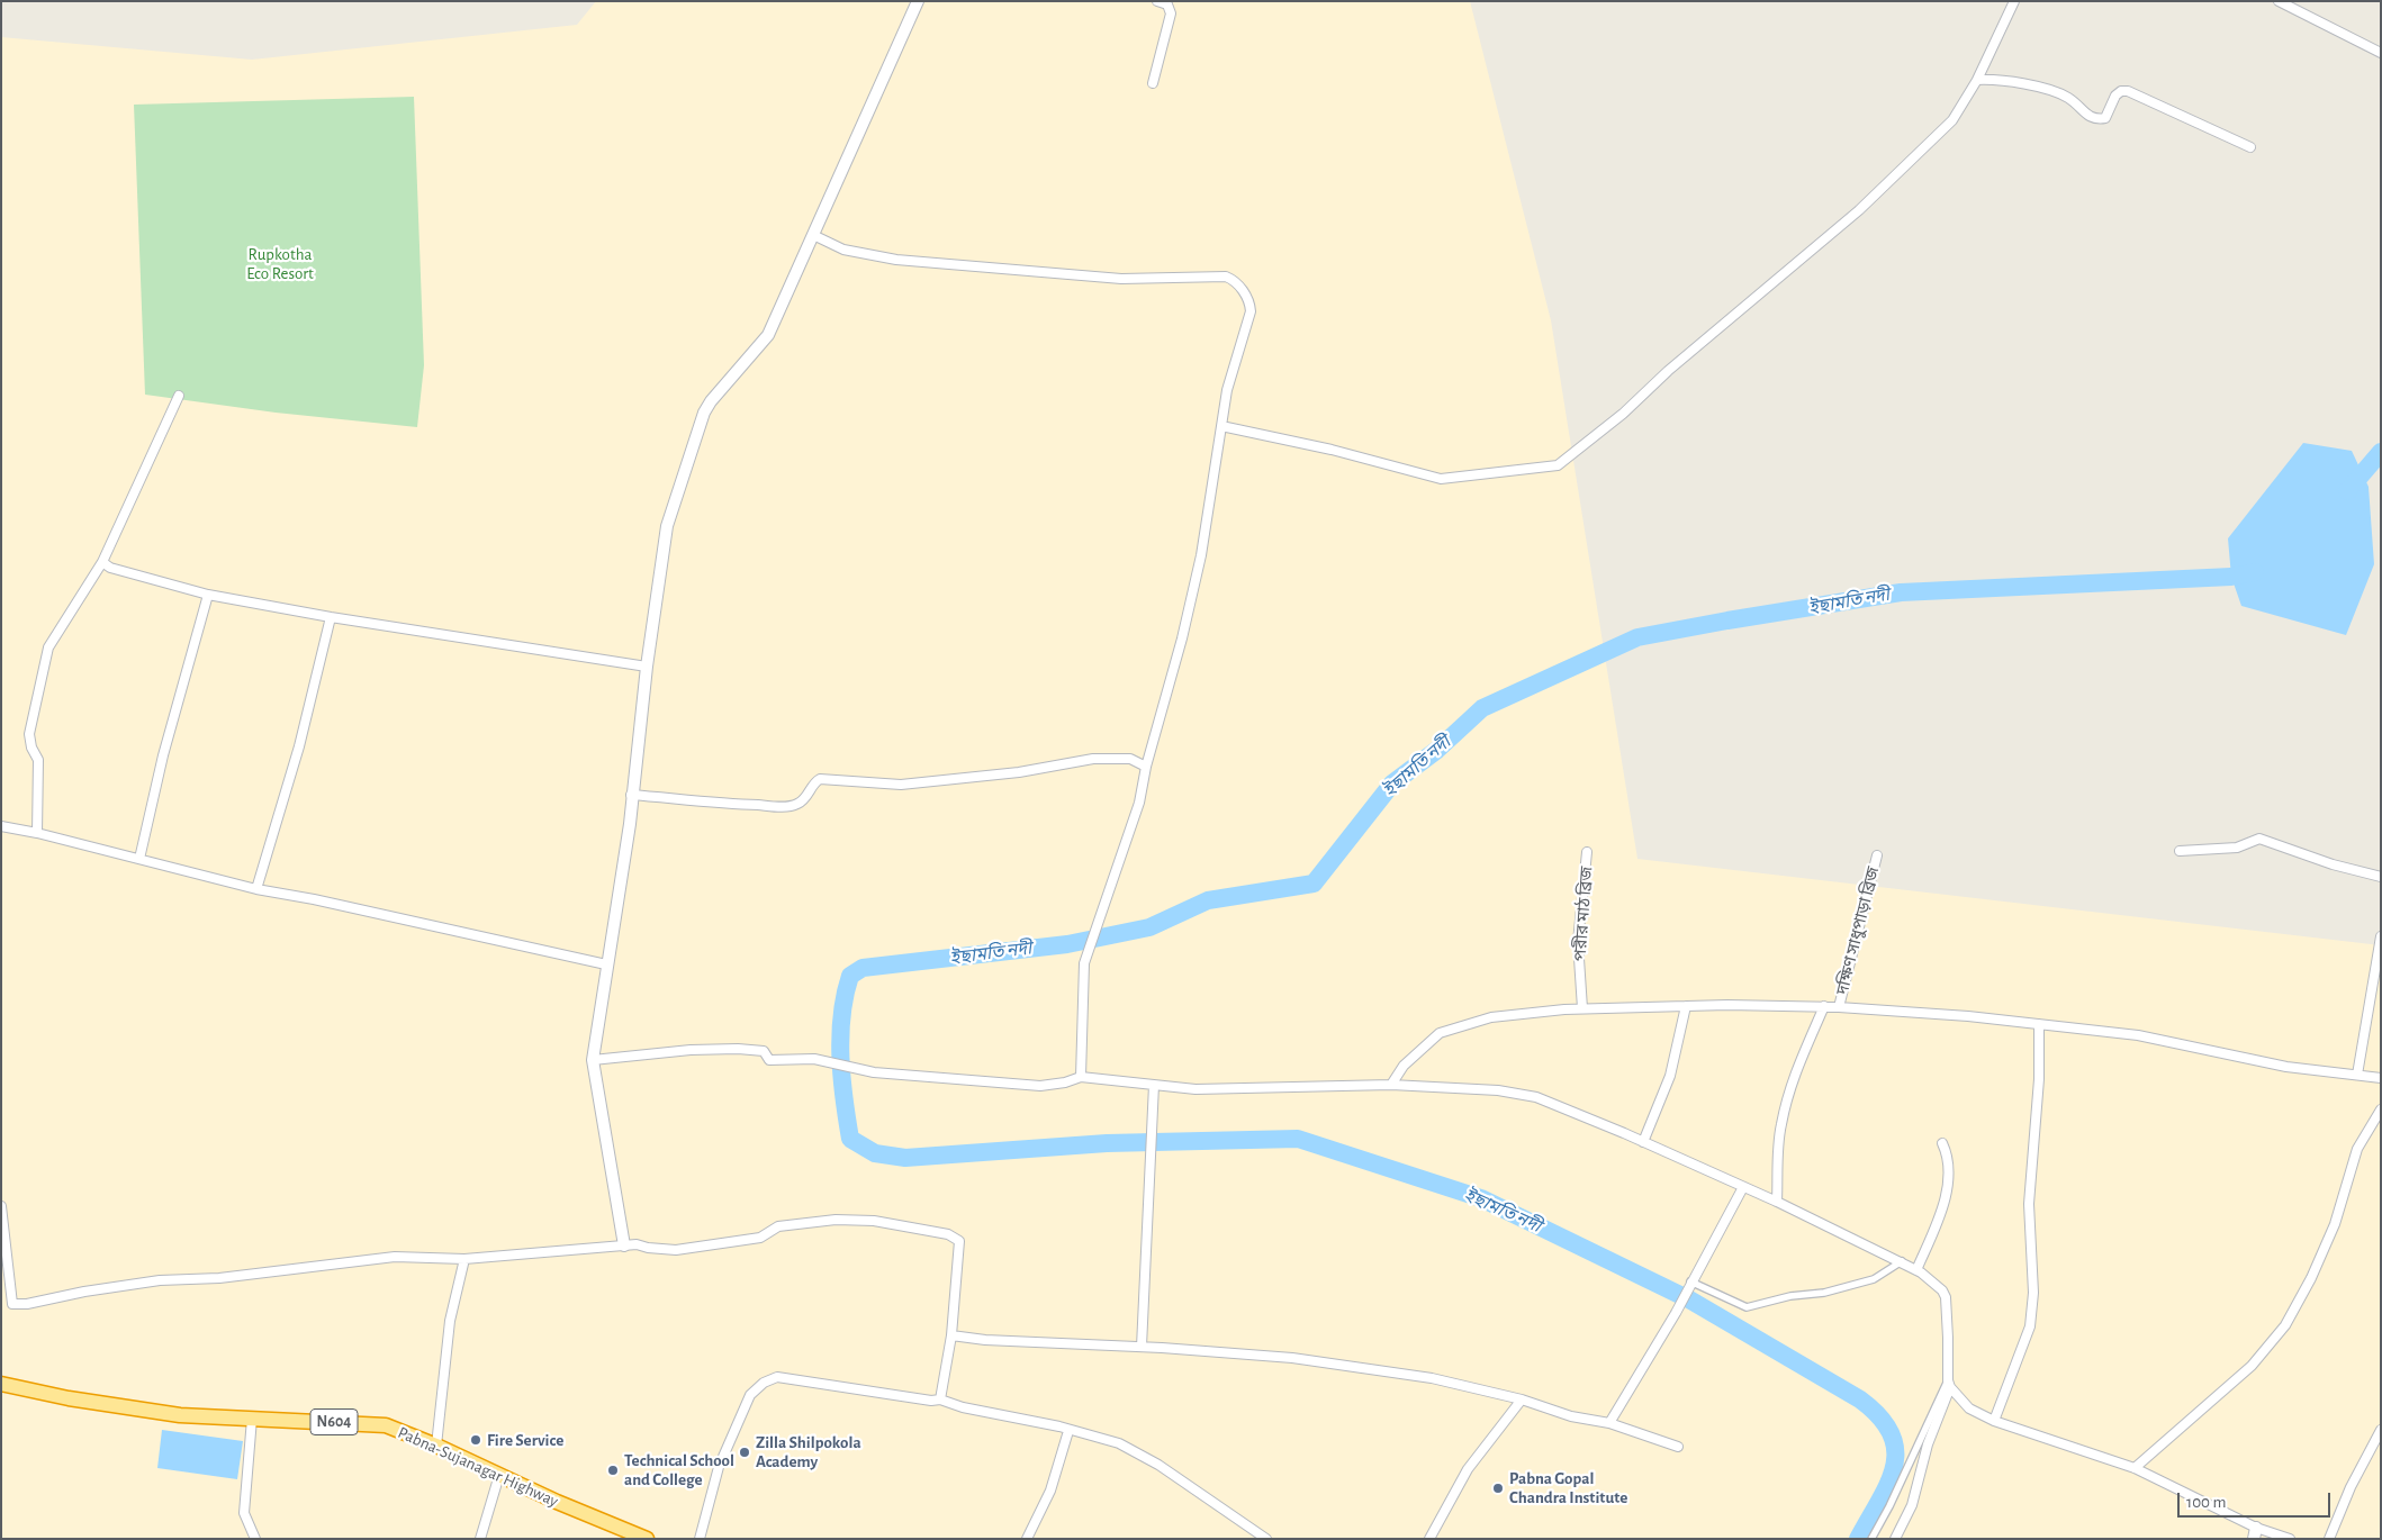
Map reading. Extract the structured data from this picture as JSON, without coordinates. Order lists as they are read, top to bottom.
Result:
{
  "streets": {
    "highway": ["N604", "Pabna-Sujanagar Highway"],
    "street": ["পরীর মাঠ ব্রিজ", "দক্ষিণ সাধুপাড়া ব্রিজ"]
  },
  "water": ["ইছামতি নদী"],
  "parks": ["Rupkotha Eco Resort"],
  "places": [
    "Fire Service",
    "Zilla Shilpokola Academy",
    "Technical School and College",
    "Pabna Gopal Chandra Institute"
  ],
  "scale_bar": "100 m"
}
